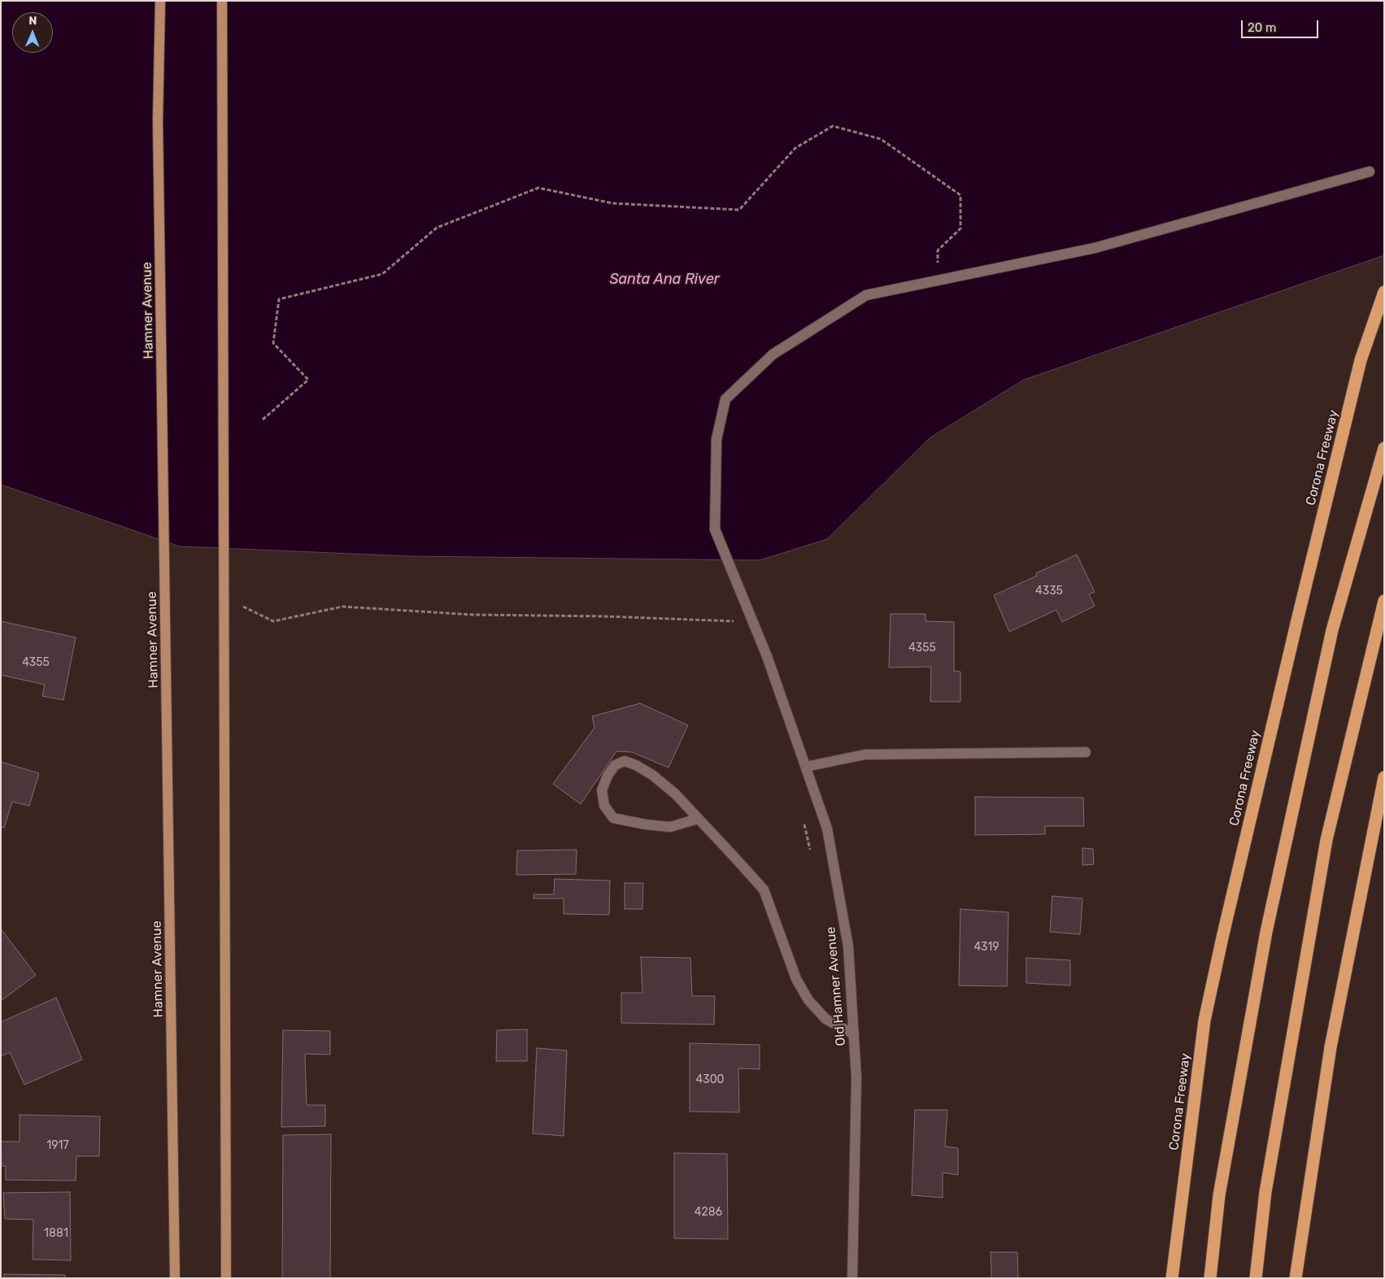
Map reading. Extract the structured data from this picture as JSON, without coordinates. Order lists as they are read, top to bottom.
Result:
{
  "streets": {
    "highway": ["Corona Freeway"],
    "main road": ["Hamner Avenue"],
    "street": ["Old Hamner Avenue"]
  },
  "water": ["Santa Ana River"],
  "house_numbers": [
    "4335",
    "4355",
    "4355",
    "4319",
    "4300",
    "1917",
    "4286",
    "1881"
  ],
  "scale_bar": "20 m",
  "north": "top"
}
